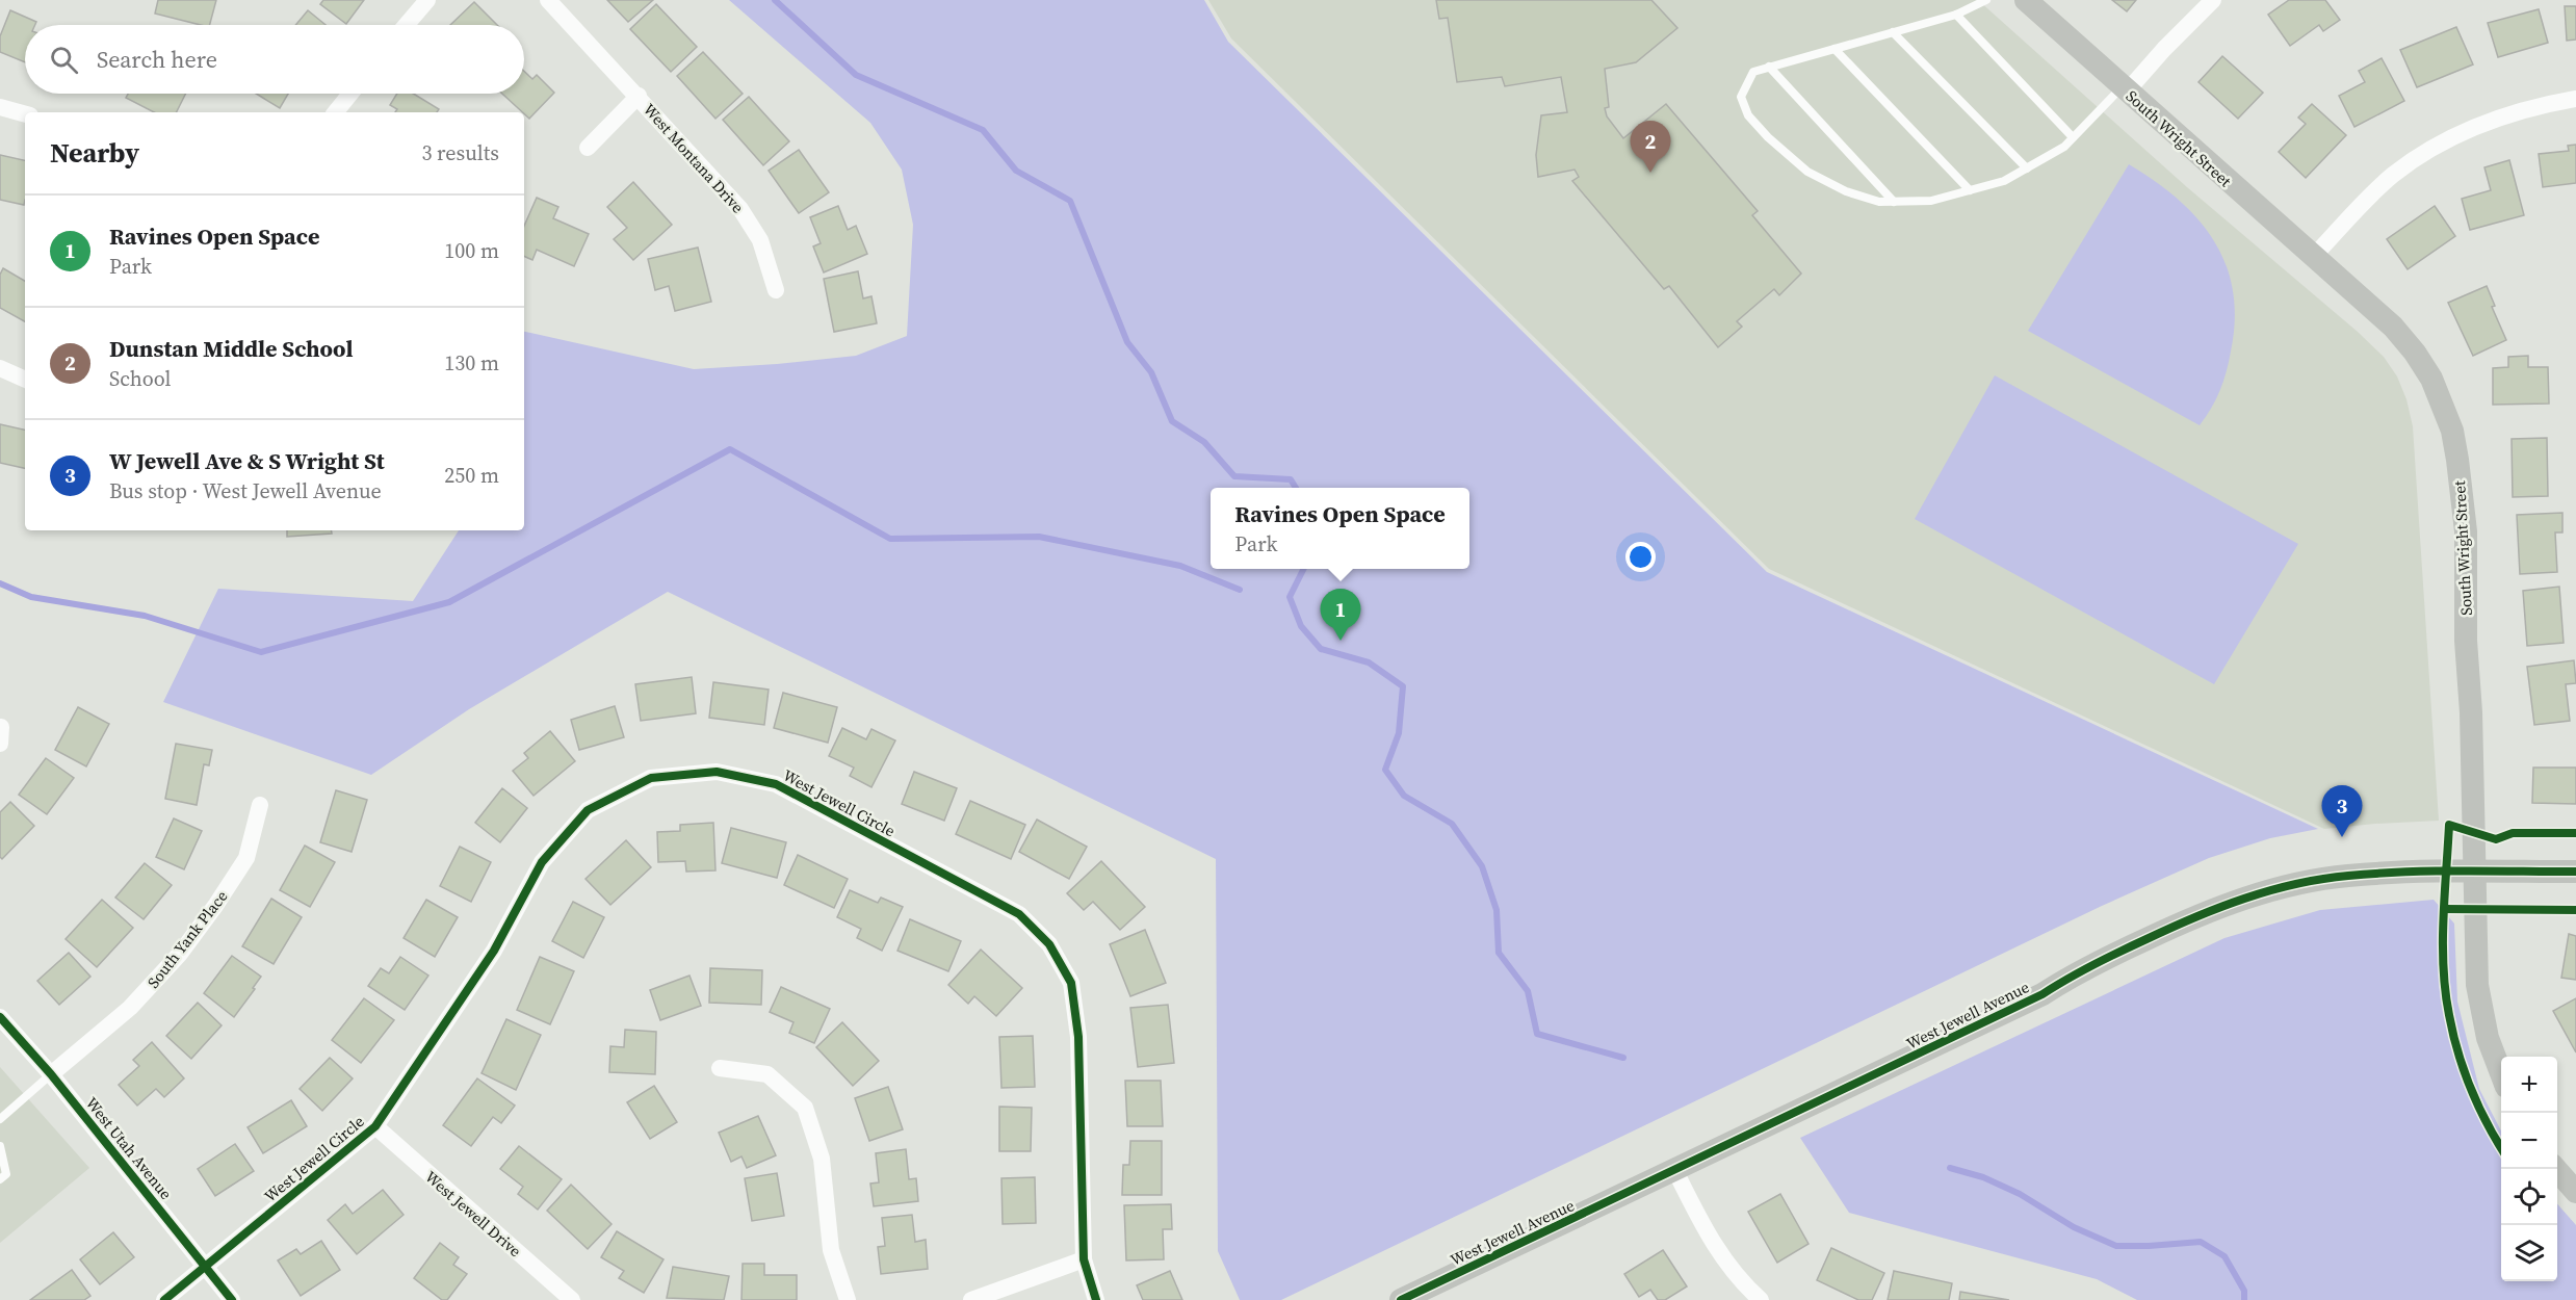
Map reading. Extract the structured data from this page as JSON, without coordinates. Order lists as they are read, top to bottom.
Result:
{
  "streets": {
    "street": [
      "South Wright Street",
      "West Montana Drive",
      "West Jewell Circle",
      "South Yank Place",
      "West Jewell Avenue",
      "West Utah Avenue",
      "West Jewell Drive"
    ]
  },
  "crossings": [
    ["South Wright Street", "West Jewell Avenue"],
    ["West Jewell Circle", "West Utah Avenue"],
    ["West Jewell Circle", "West Jewell Drive"],
    ["South Yank Place", "West Utah Avenue"]
  ],
  "page": {
    "search": "Search here",
    "heading": ["Nearby", "3 results"],
    "pins": ["2", "1", "3"],
    "list": [
      {
        "mark": "1",
        "name": "Ravines Open Space",
        "note": "Park",
        "value": "100 m"
      },
      {
        "mark": "2",
        "name": "Dunstan Middle School",
        "note": "School",
        "value": "130 m"
      },
      {
        "mark": "3",
        "name": "W Jewell Ave & S Wright St",
        "note": "Bus stop · West Jewell Avenue",
        "value": "250 m"
      }
    ],
    "popup": ["Ravines Open Space", "Park"],
    "map_buttons": ["+", "−"]
  }
}
